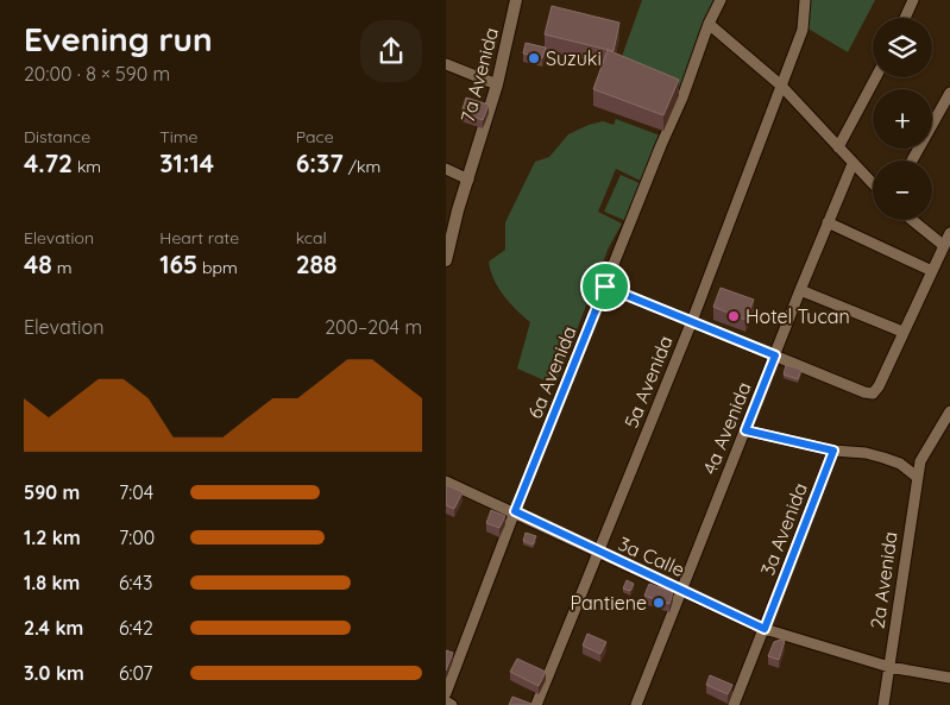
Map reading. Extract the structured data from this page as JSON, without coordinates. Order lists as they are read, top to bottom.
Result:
{
  "streets": {
    "street": [
      "7a Avenida",
      "6a Avenida",
      "5a Avenida",
      "4a Avenida",
      "3a Avenida",
      "3a Calle",
      "2a Avenida"
    ]
  },
  "crossings": [
    ["6a Avenida", "3a Calle"],
    ["5a Avenida", "3a Calle"],
    ["4a Avenida", "3a Calle"],
    ["3a Avenida", "3a Calle"],
    ["3a Calle", "2a Avenida"]
  ],
  "places": ["Suzuki", "Hotel Tucan", "Pantiene"],
  "page": {
    "heading": ["Evening run", "20:00 · 8 × 590 m"],
    "map_buttons": ["+", "−"],
    "stats": [
      ["Distance", "4.72 km"],
      ["Time", "31:14"],
      ["Pace", "6:37 /km"],
      ["Elevation", "48 m"],
      ["Heart rate", "165 bpm"],
      ["kcal", "288"]
    ],
    "chart": ["Elevation", "200–204 m"],
    "list": [
      {
        "name": "590 m",
        "note": "7:04"
      },
      {
        "name": "1.2 km",
        "note": "7:00"
      },
      {
        "name": "1.8 km",
        "note": "6:43"
      },
      {
        "name": "2.4 km",
        "note": "6:42"
      },
      {
        "name": "3.0 km",
        "note": "6:07"
      }
    ]
  }
}
